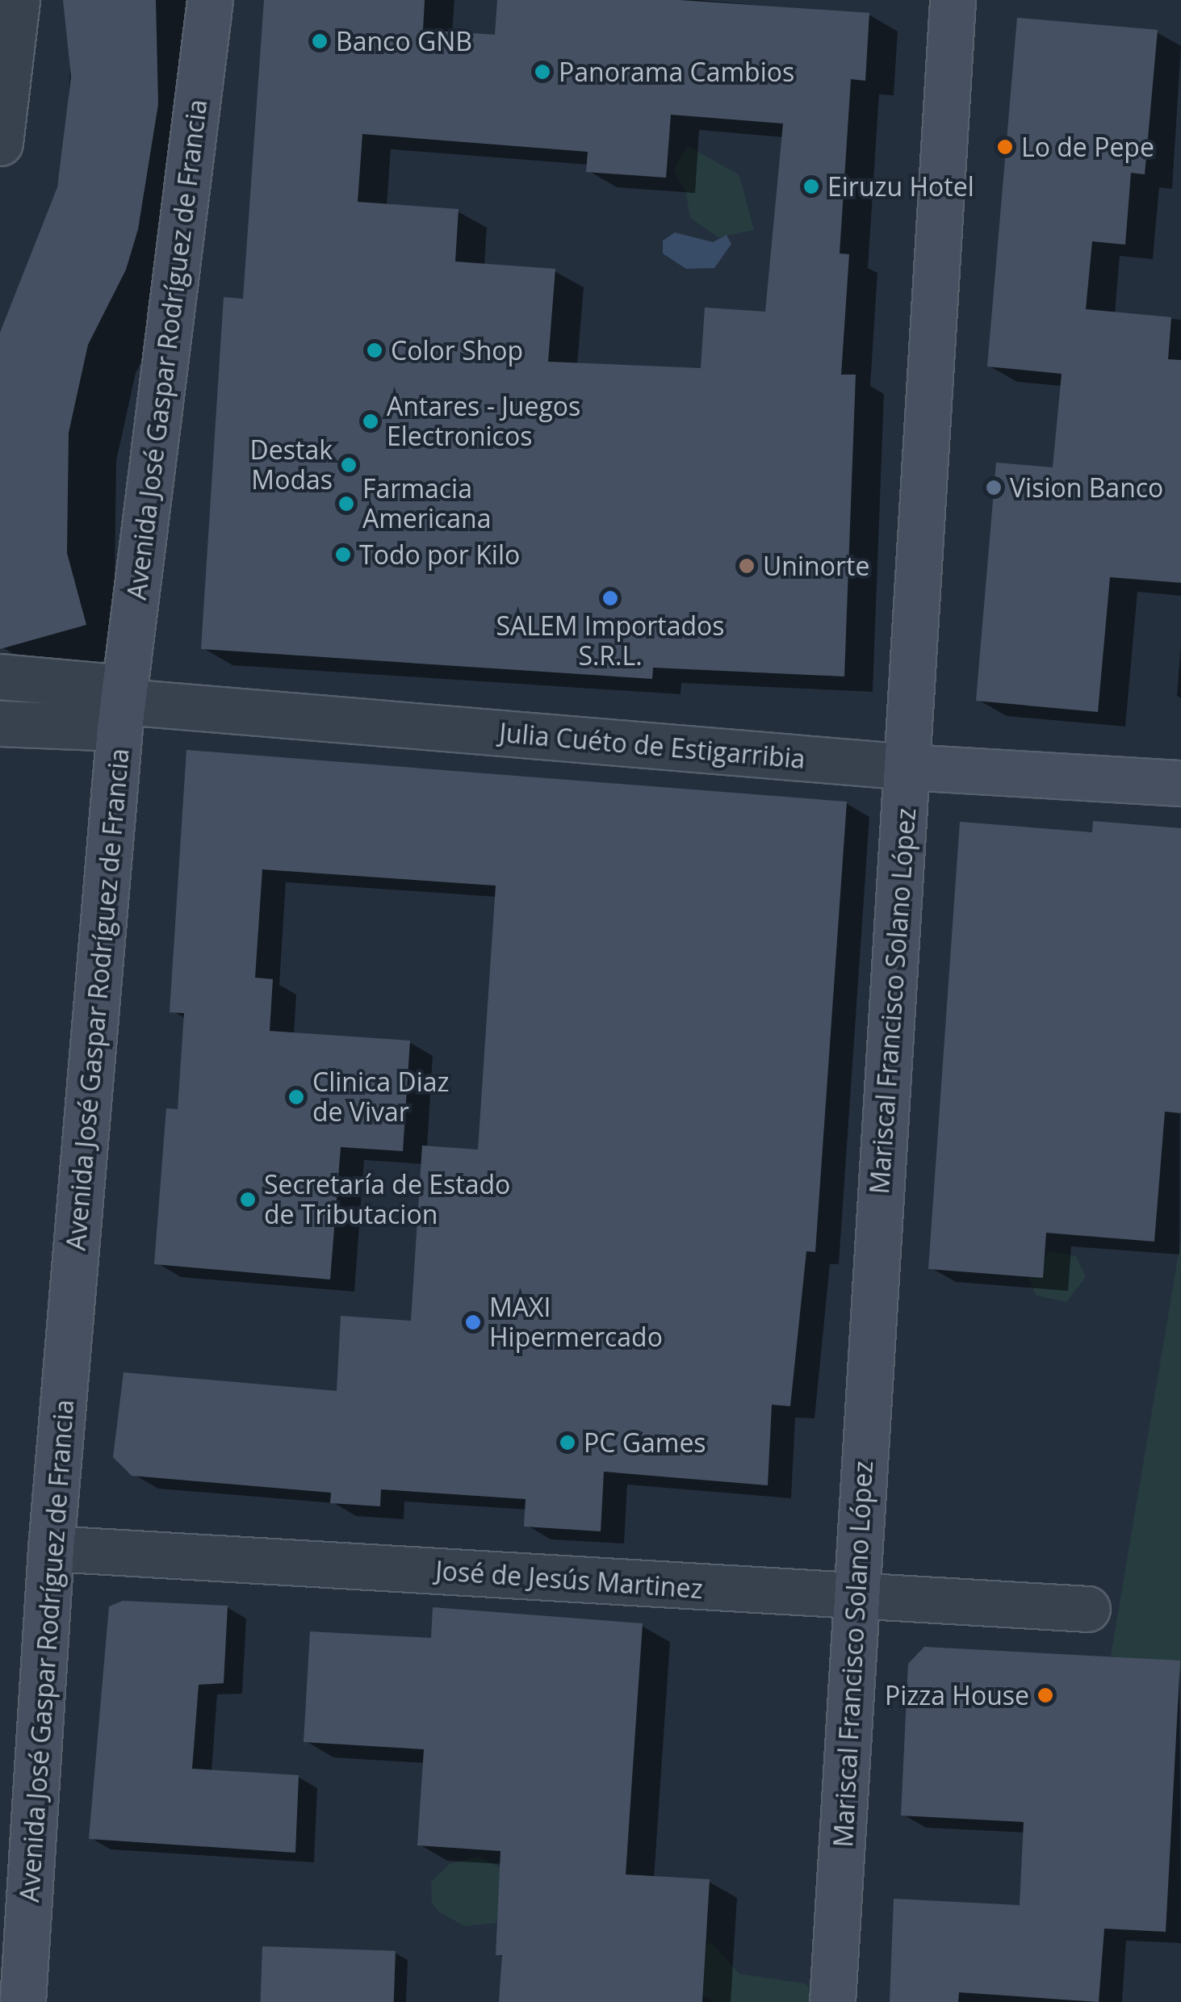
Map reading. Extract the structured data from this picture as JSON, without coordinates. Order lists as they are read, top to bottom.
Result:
{
  "streets": {
    "street": [
      "Avenida José Gaspar Rodríguez de Francia",
      "Julia Cuéto de Estigarribia",
      "Mariscal Francisco Solano López",
      "José de Jesús Martinez"
    ]
  },
  "crossings": [
    ["Avenida José Gaspar Rodríguez de Francia", "Julia Cuéto de Estigarribia"],
    ["Avenida José Gaspar Rodríguez de Francia", "José de Jesús Martinez"],
    ["Julia Cuéto de Estigarribia", "Mariscal Francisco Solano López"],
    ["Mariscal Francisco Solano López", "José de Jesús Martinez"]
  ],
  "places": [
    "Banco GNB",
    "Panorama Cambios",
    "Lo de Pepe",
    "Eiruzu Hotel",
    "Color Shop",
    "Antares - Juegos Electronicos",
    "Destak Modas",
    "Vision Banco",
    "Farmacia Americana",
    "Todo por Kilo",
    "Uninorte",
    "SALEM Importados S.R.L.",
    "Clinica Diaz de Vivar",
    "Secretaría de Estado de Tributacion",
    "MAXI Hipermercado",
    "PC Games",
    "Pizza House"
  ]
}
